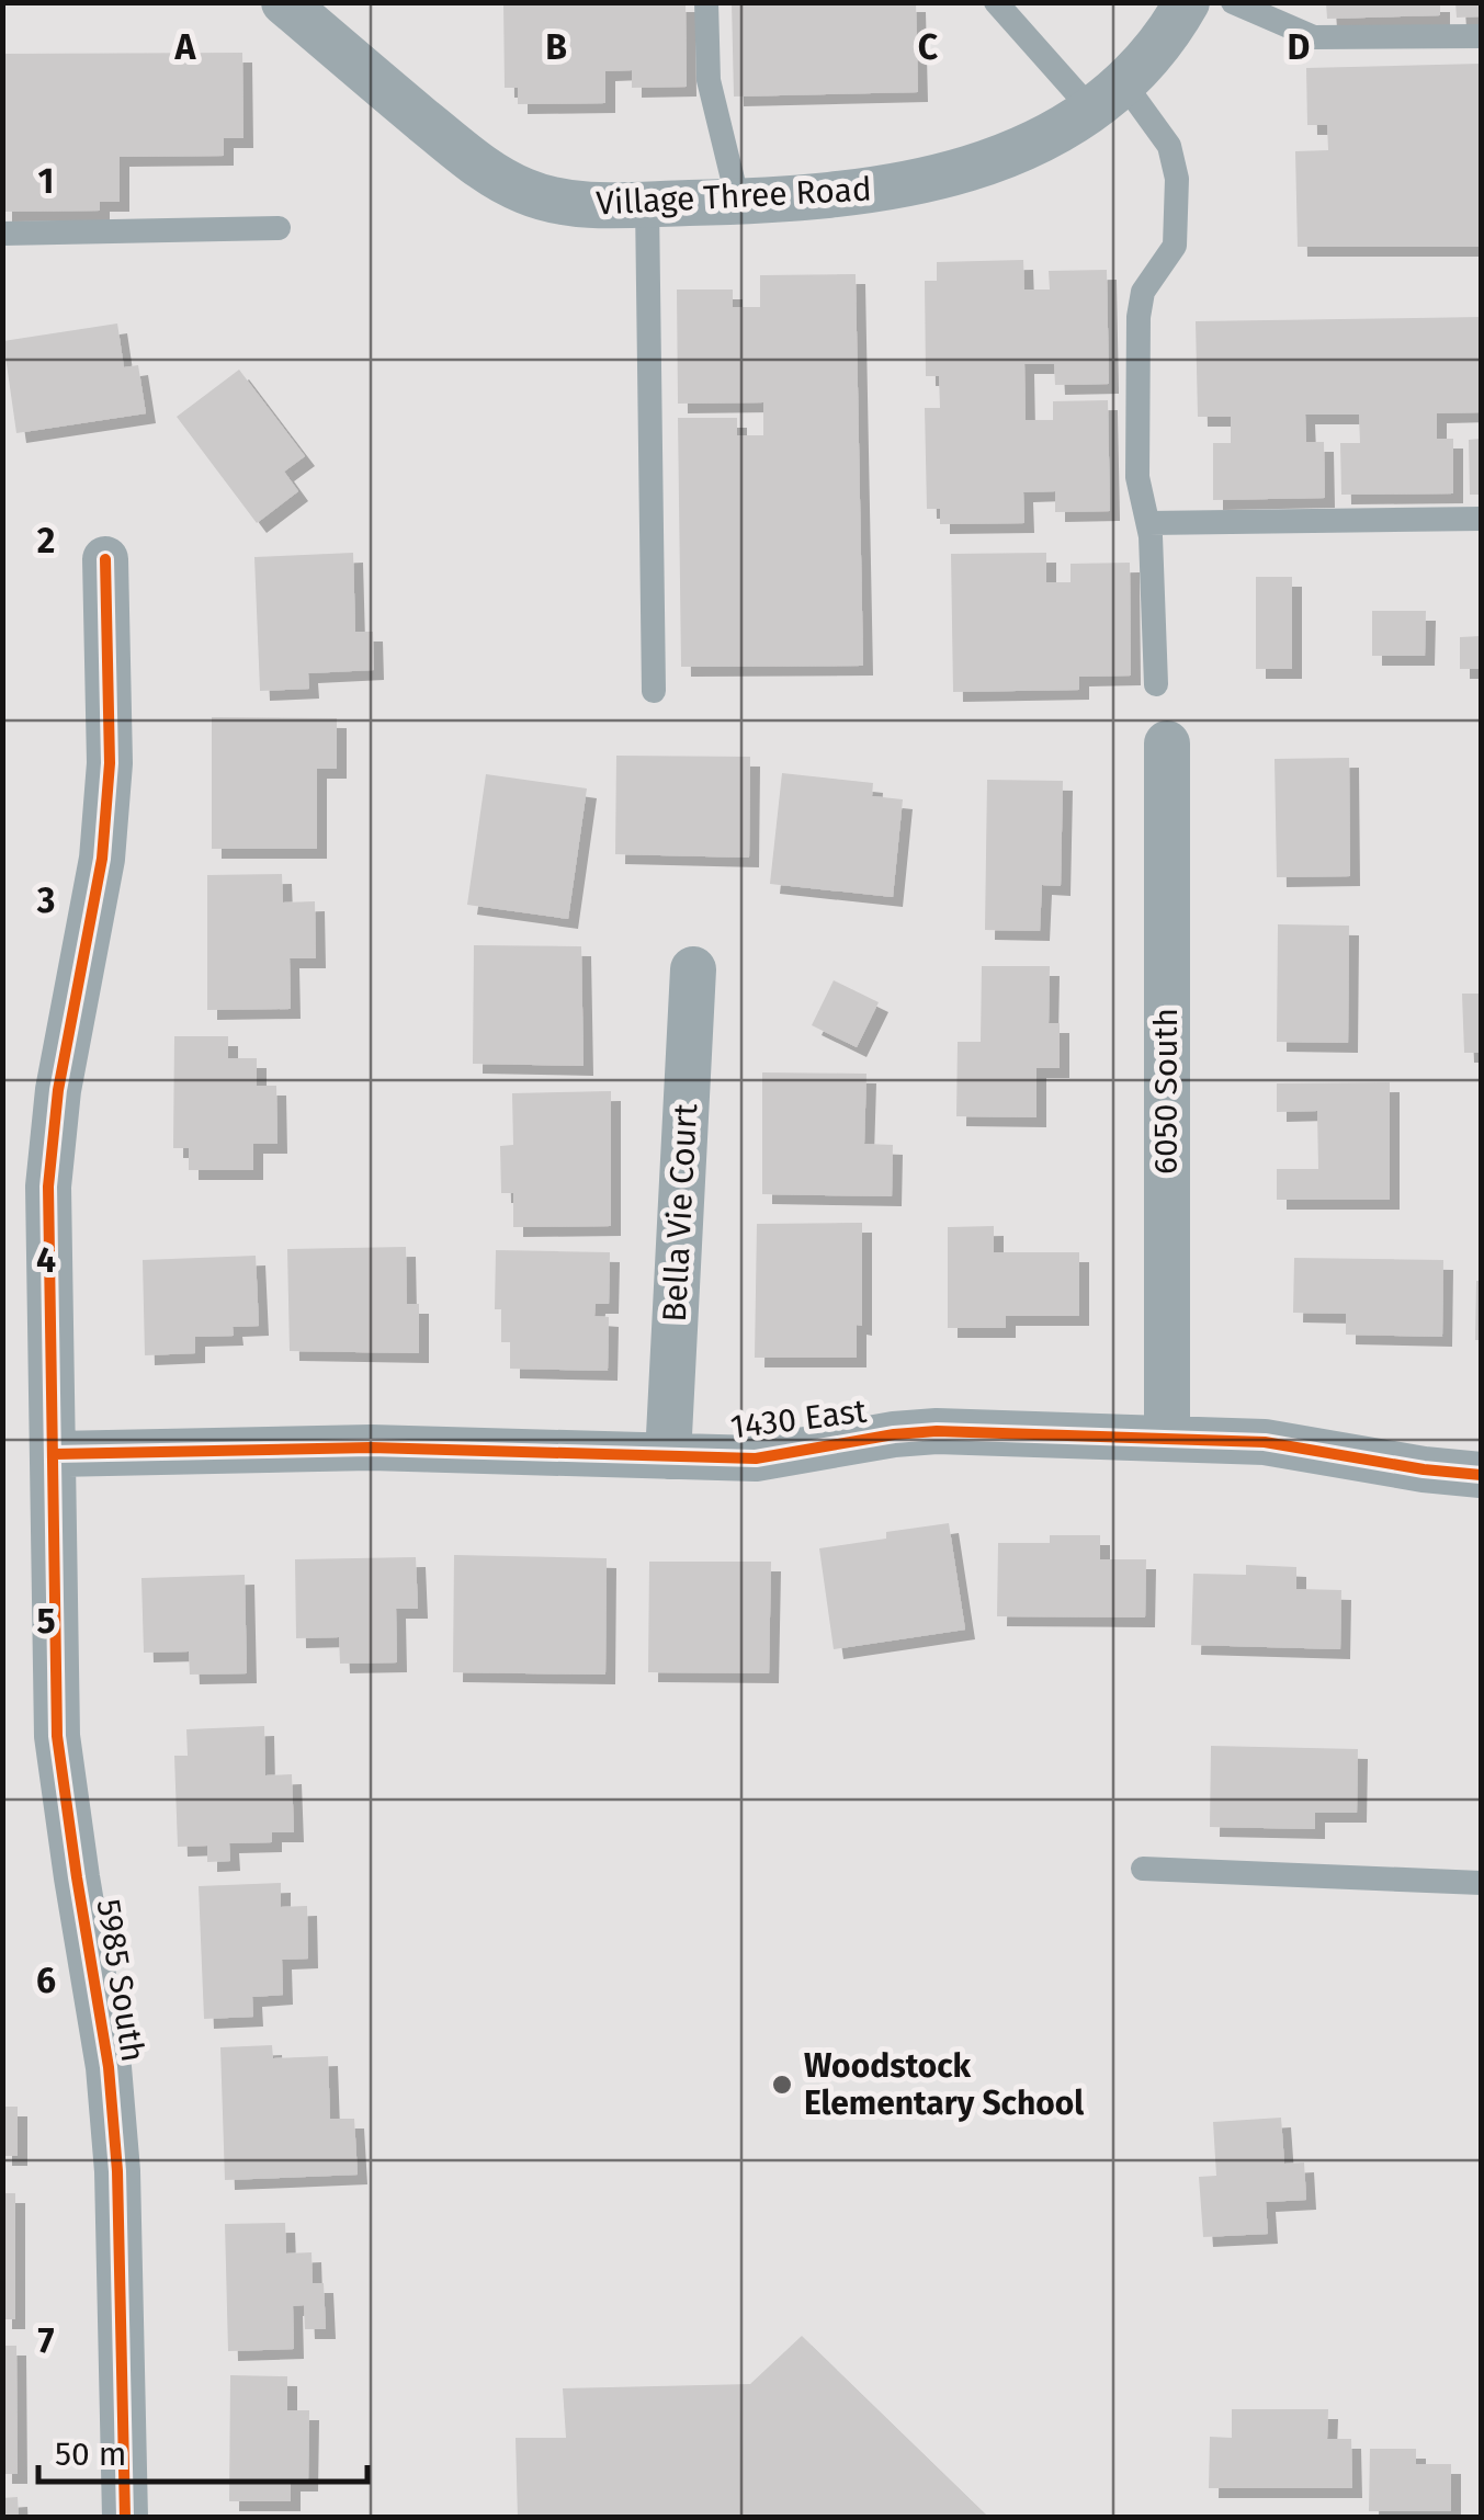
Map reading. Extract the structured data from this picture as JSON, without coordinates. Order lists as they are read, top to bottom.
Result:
{
  "streets": {
    "street": [
      "Village Three Road",
      "6050 South",
      "Bella Vie Court",
      "1430 East",
      "5985 South"
    ]
  },
  "crossings": [
    ["6050 South", "1430 East"],
    ["Bella Vie Court", "1430 East"],
    ["1430 East", "5985 South"]
  ],
  "places": ["Woodstock Elementary School"],
  "scale_bar": "50 m",
  "grid": {
    "columns": [
      "A",
      "B",
      "C",
      "D"
    ],
    "rows": [
      "1",
      "2",
      "3",
      "4",
      "5",
      "6",
      "7"
    ]
  }
}
